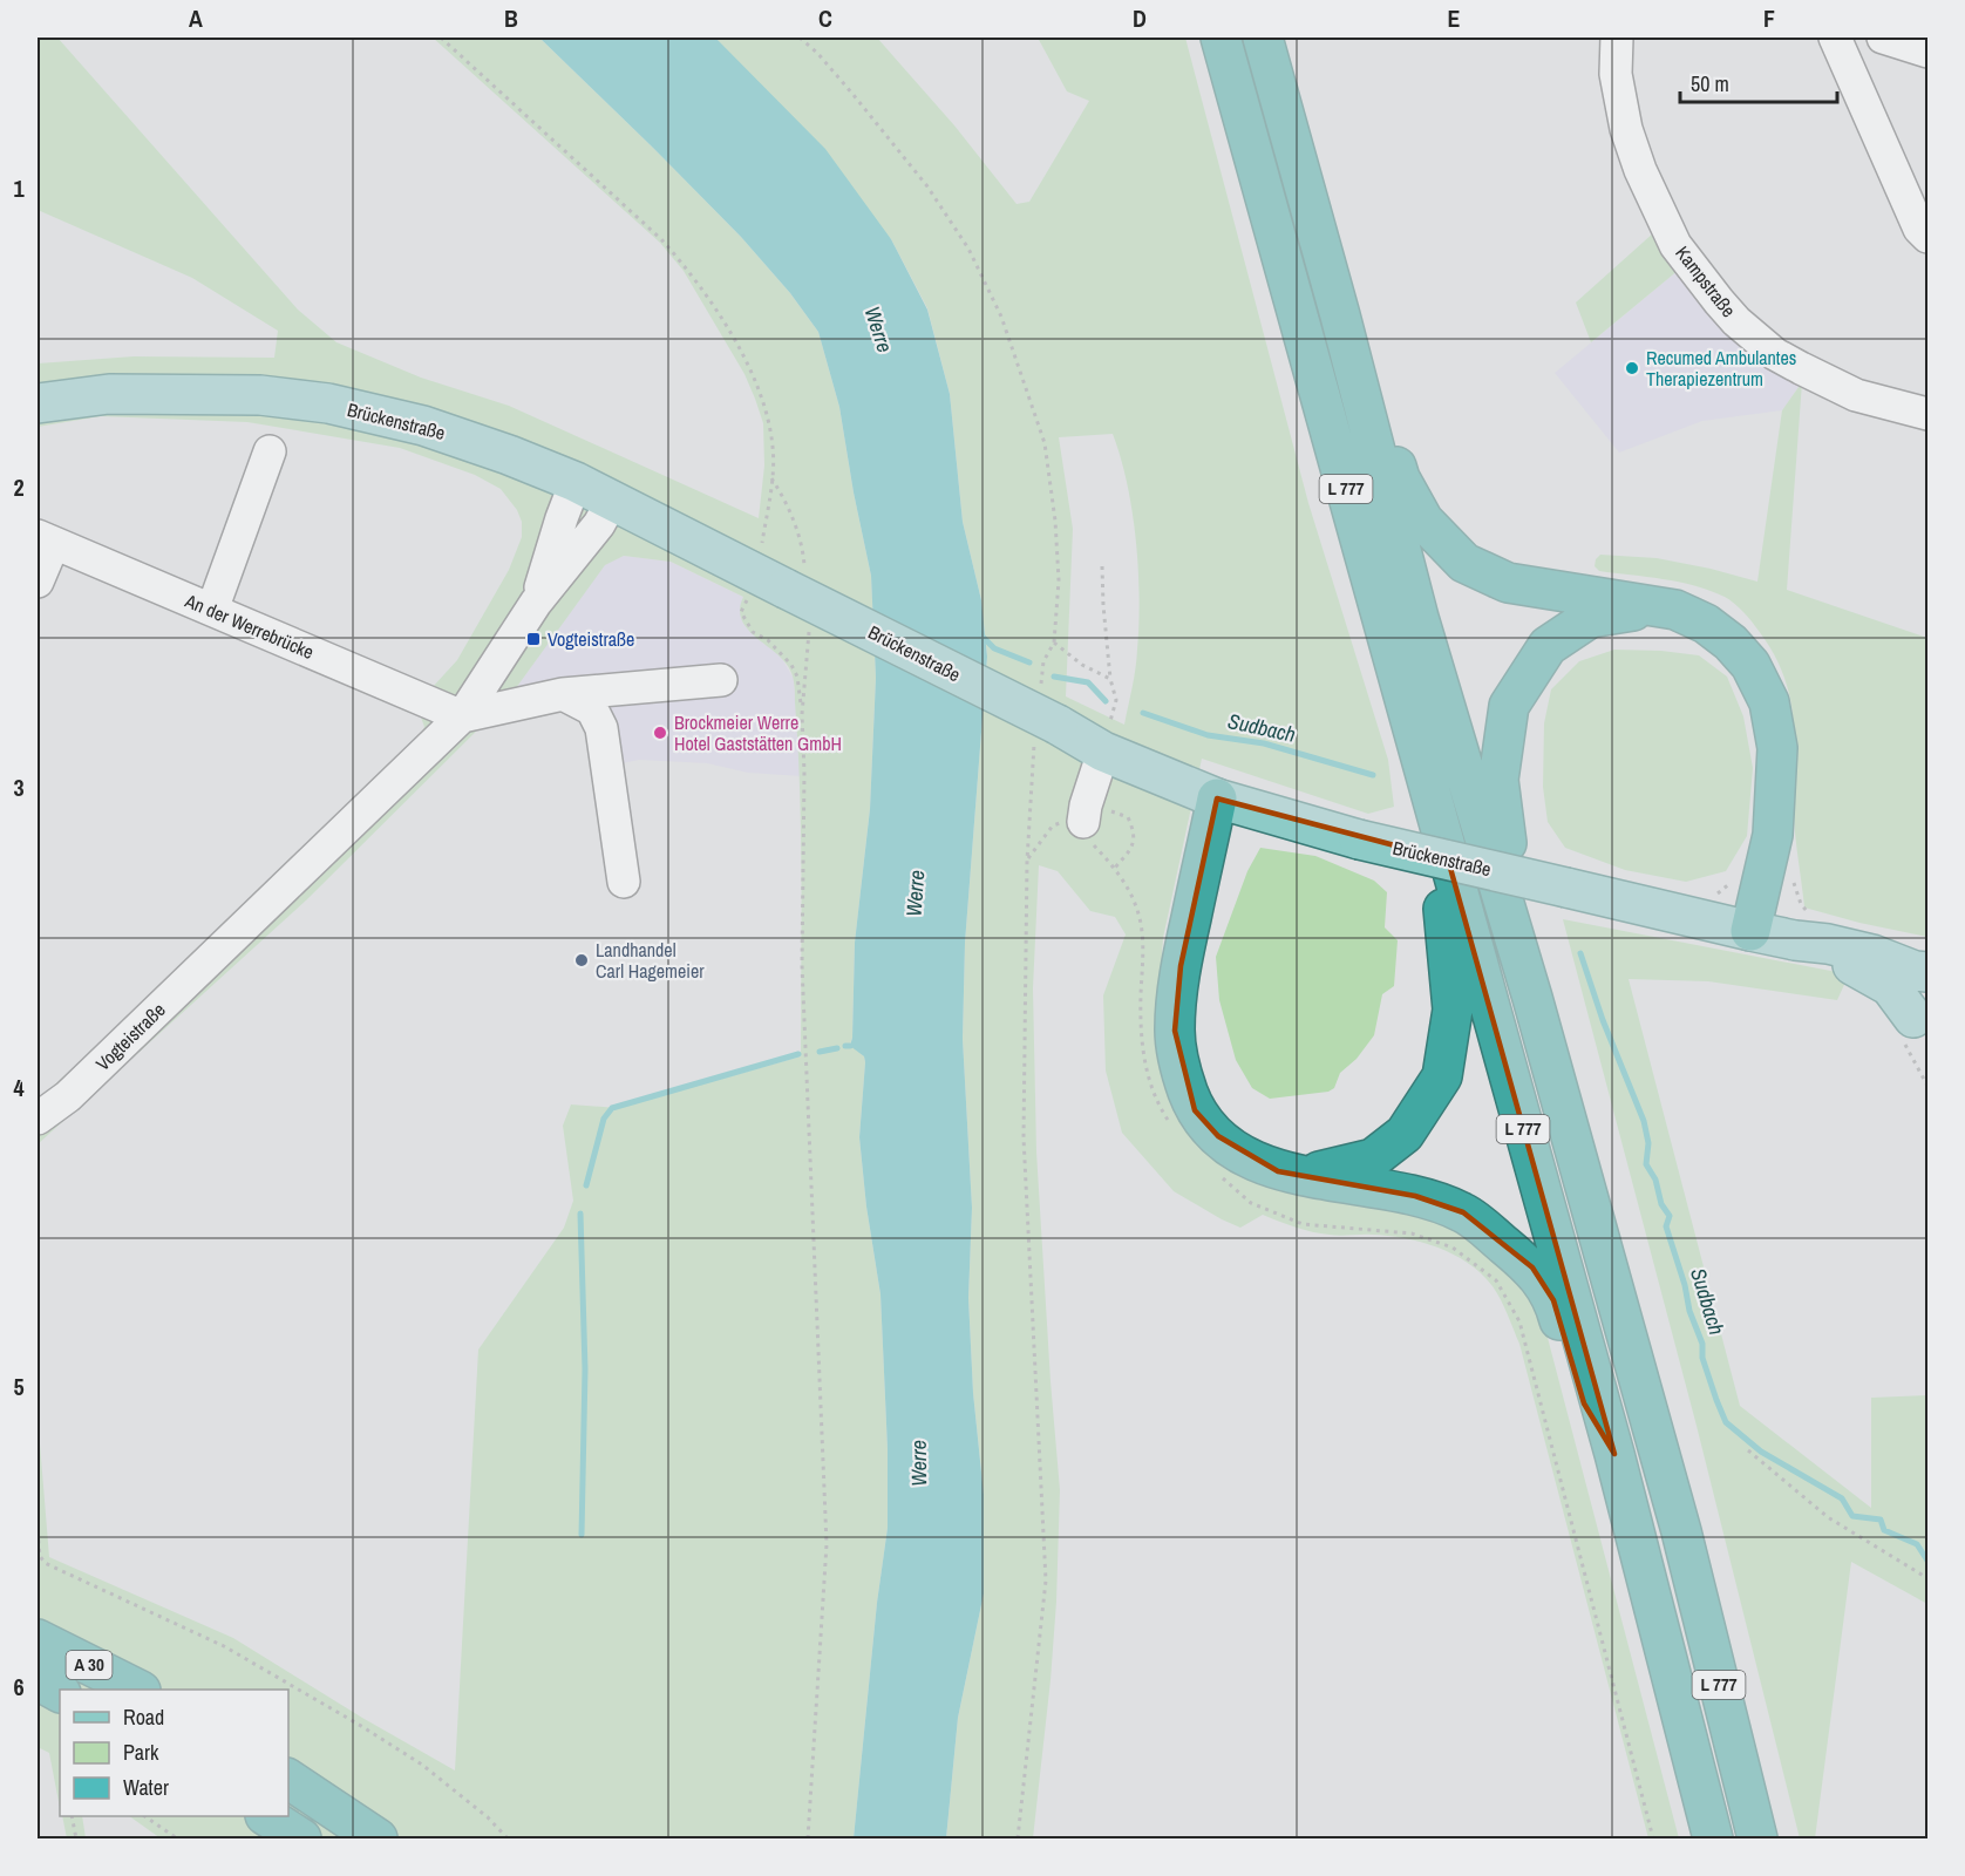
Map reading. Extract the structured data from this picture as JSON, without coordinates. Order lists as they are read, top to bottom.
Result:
{
  "streets": {
    "highway": ["L 777", "A 30"],
    "main road": ["Brückenstraße"],
    "street": ["Kampstraße", "An der Werrebrücke", "Vogteistraße"]
  },
  "crossings": [
    ["Brückenstraße", "L 777"],
    ["Brückenstraße", "Vogteistraße"],
    ["An der Werrebrücke", "Vogteistraße"]
  ],
  "water": ["Werre", "Sudbach"],
  "places": {
    "other": ["Recumed Ambulantes Therapiezentrum", "Brockmeier Werre Hotel Gaststätten GmbH", "Landhandel Carl Hagemeier"],
    "transit": ["Vogteistraße"]
  },
  "legend": ["Road", "Park", "Water"],
  "scale_bar": "50 m",
  "grid": {
    "columns": [
      "A",
      "B",
      "C",
      "D",
      "E",
      "F"
    ],
    "rows": [
      "1",
      "2",
      "3",
      "4",
      "5",
      "6"
    ]
  }
}
